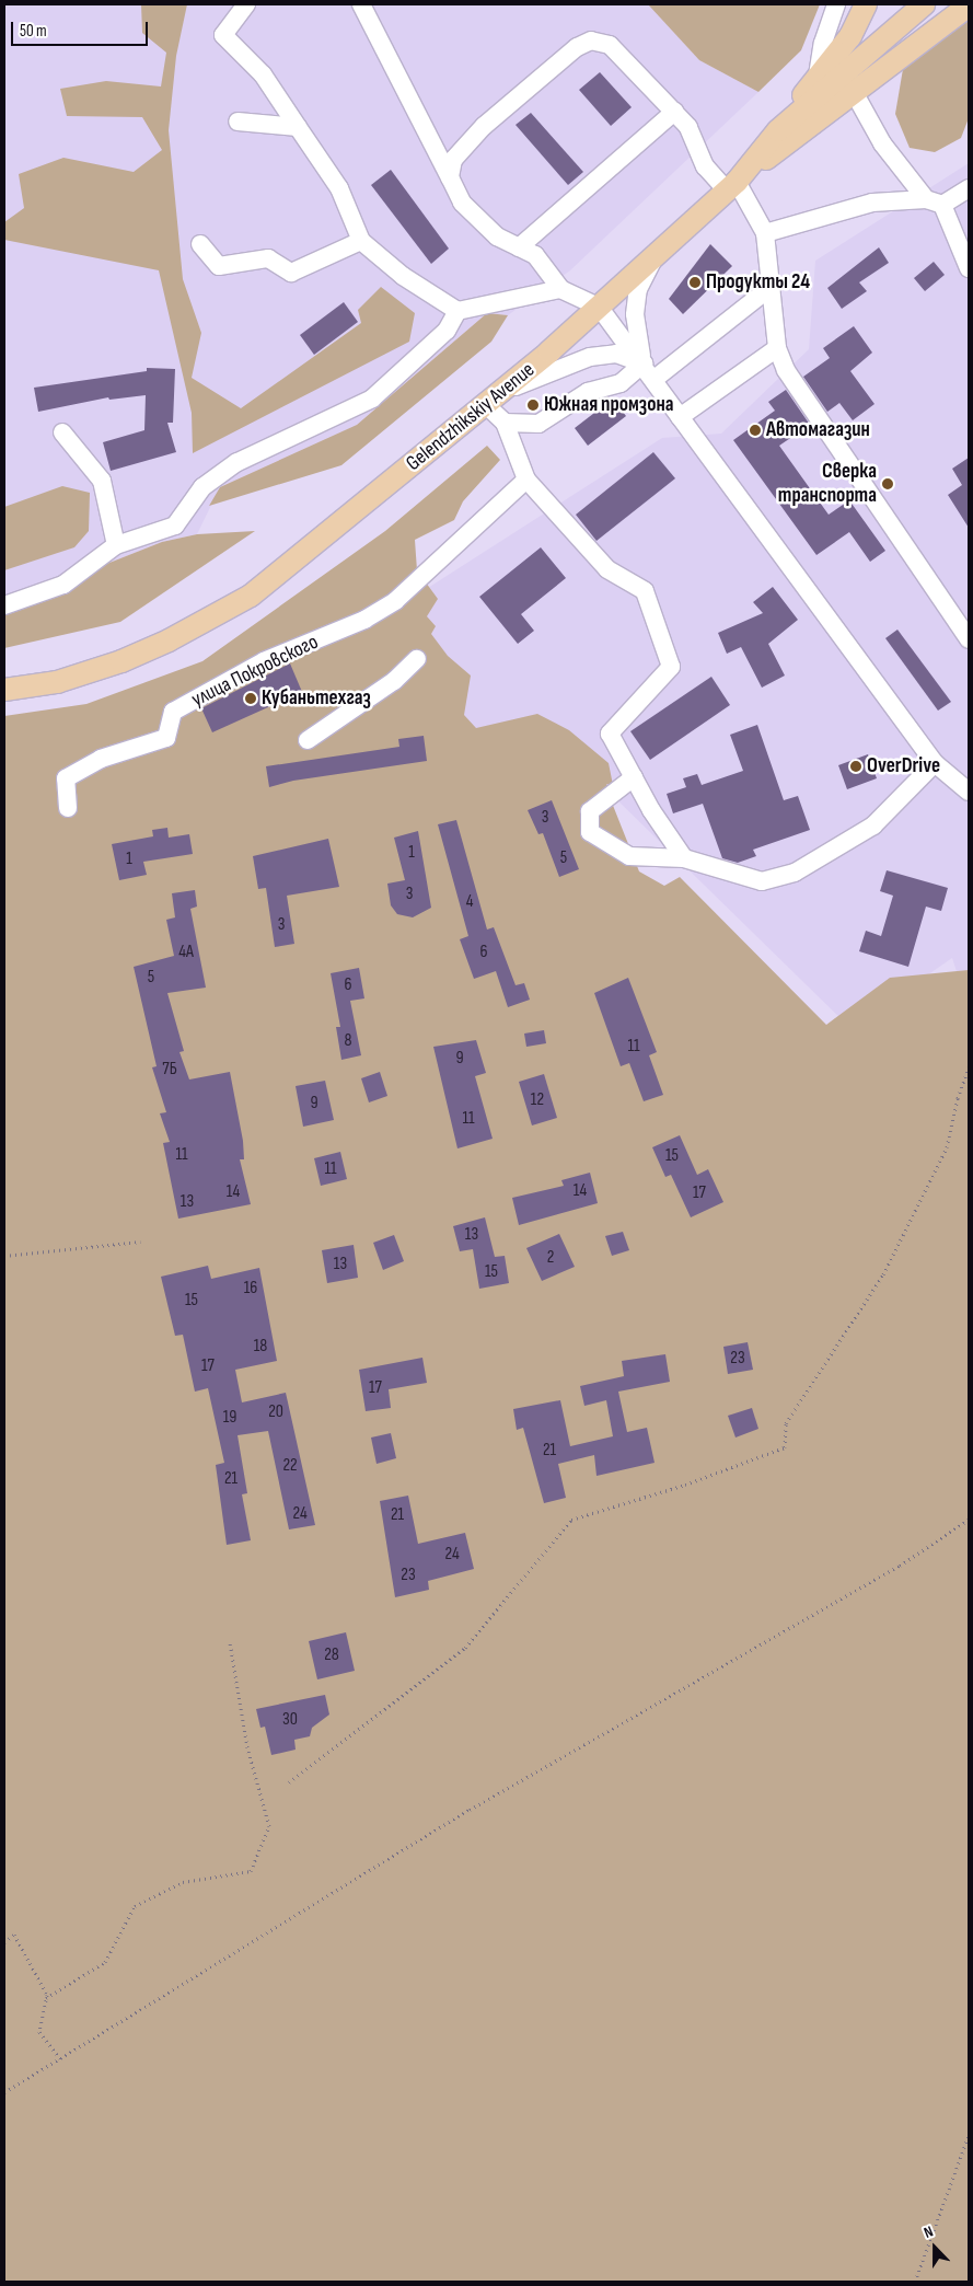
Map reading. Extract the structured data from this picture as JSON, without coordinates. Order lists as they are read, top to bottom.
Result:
{
  "streets": {
    "main road": ["Gelendzhikskiy Avenue"],
    "street": ["улица Покровского"]
  },
  "places": [
    "Продукты 24",
    "Южная промзона",
    "Автомагазин",
    "Сверка транспорта",
    "Кубаньтехгаз",
    "OverDrive"
  ],
  "house_numbers": [
    "3",
    "1",
    "5",
    "1",
    "3",
    "4",
    "3",
    "4А",
    "6",
    "5",
    "6",
    "8",
    "11",
    "9",
    "7Б",
    "12",
    "9",
    "11",
    "11",
    "15",
    "11",
    "14",
    "14",
    "17",
    "13",
    "13",
    "2",
    "13",
    "15",
    "16",
    "15",
    "18",
    "23",
    "17",
    "17",
    "20",
    "19",
    "21",
    "22",
    "21",
    "24",
    "21",
    "24",
    "23",
    "28",
    "30"
  ],
  "scale_bar": "50 m",
  "north": "top"
}
